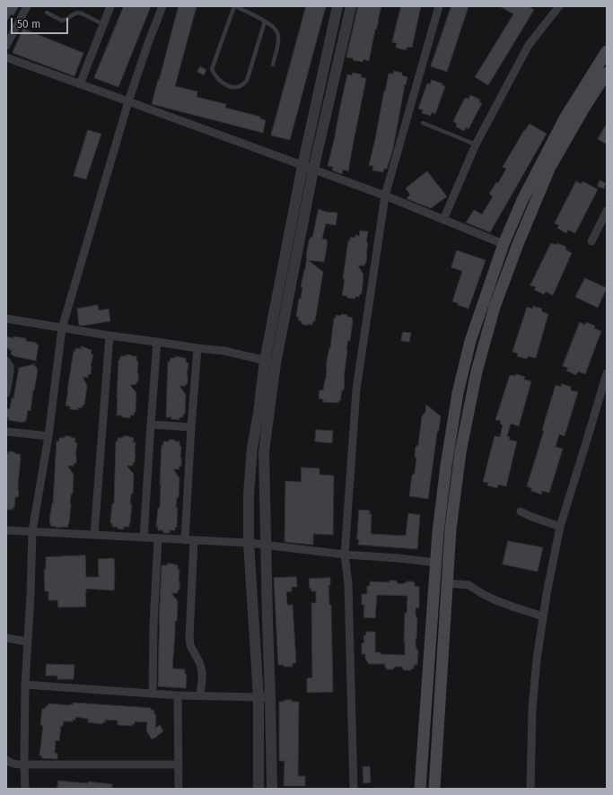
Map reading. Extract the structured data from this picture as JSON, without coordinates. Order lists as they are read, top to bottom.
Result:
{
  "scale_bar": "50 m"
}
